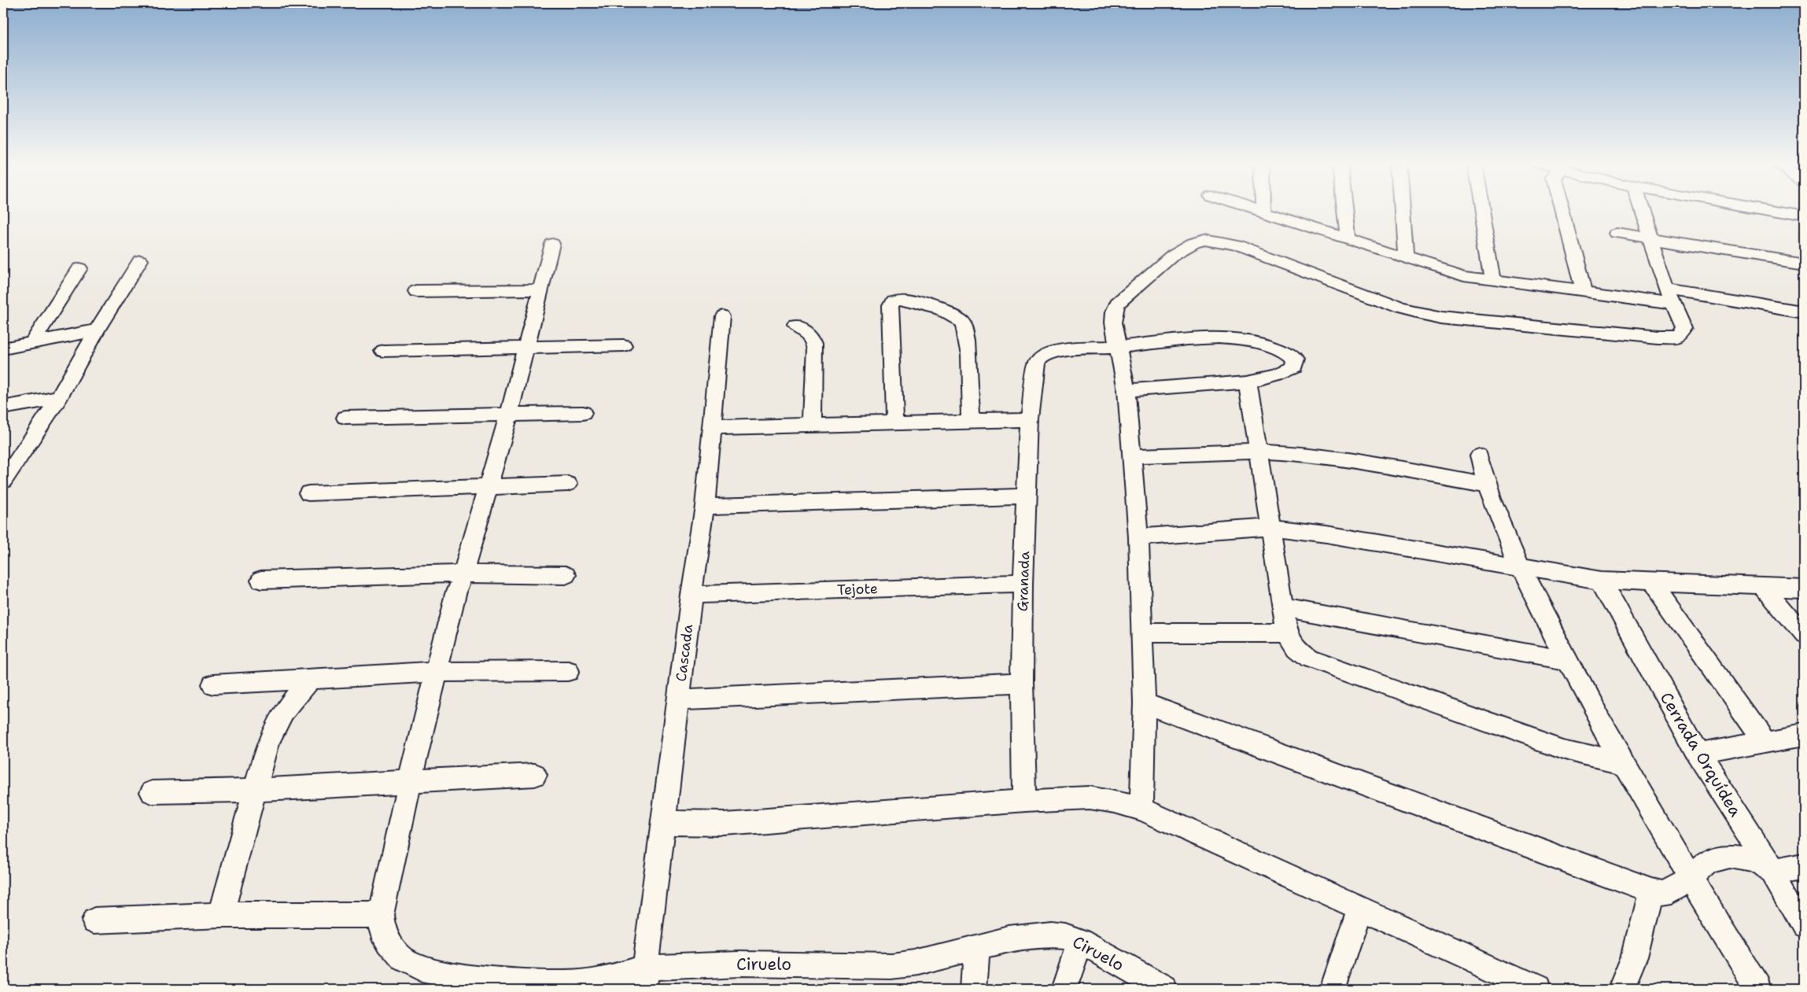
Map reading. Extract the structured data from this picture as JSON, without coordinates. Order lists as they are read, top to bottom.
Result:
{
  "streets": {
    "street": [
      "Granada",
      "Tejote",
      "Cascada",
      "Cerrada Orquídea",
      "Ciruelo"
    ]
  },
  "crossings": [
    ["Granada", "Tejote"],
    ["Tejote", "Cascada"],
    ["Cascada", "Ciruelo"]
  ]
}
